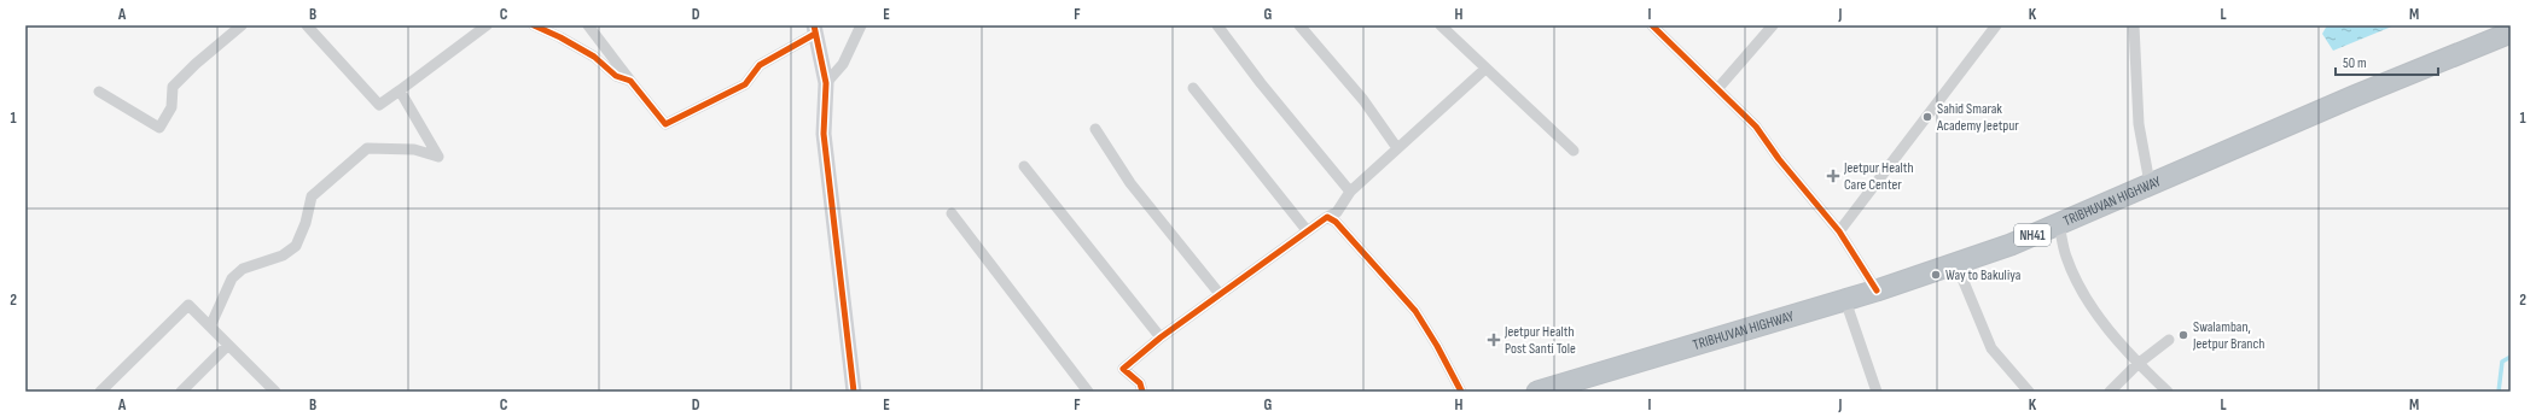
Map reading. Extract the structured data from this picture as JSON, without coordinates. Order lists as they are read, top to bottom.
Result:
{
  "streets": {
    "highway": ["TRIBHUVAN HIGHWAY", "NH41"]
  },
  "places": {
    "other": ["Sahid Smarak Academy Jeetpur", "Way to Bakuliya", "Swalamban, Jeetpur Branch"],
    "health": ["Jeetpur Health Care Center", "Jeetpur Health Post Santi Tole"]
  },
  "scale_bar": "50 m",
  "grid": {
    "columns": [
      "A",
      "B",
      "C",
      "D",
      "E",
      "F",
      "G",
      "H",
      "I",
      "J",
      "K",
      "L",
      "M"
    ],
    "rows": ["1", "2"]
  }
}
